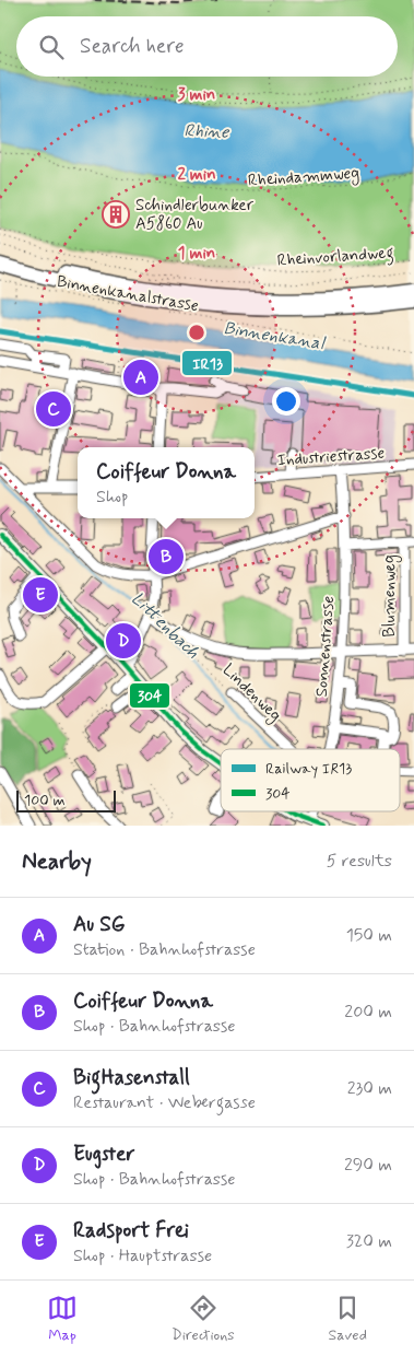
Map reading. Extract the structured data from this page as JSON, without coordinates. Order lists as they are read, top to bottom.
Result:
{
  "streets": {
    "street": [
      "Industriestrasse",
      "Blumenweg",
      "Sonnenstrasse",
      "Lindenweg"
    ],
    "path": ["Rheindammweg", "Rheinvorlandweg", "Binnenkanalstrasse"]
  },
  "crossings": [
    ["Industriestrasse", "Sonnenstrasse"]
  ],
  "water": ["Rhine", "Binnenkanal", "Littenbach"],
  "places": {
    "building": ["Schindlerbunker A5860 Au"]
  },
  "lines": ["rail line IR13", "transit line 304"],
  "legend": ["Railway IR13", "304"],
  "scale_bar": "100 m",
  "page": {
    "search": "Search here",
    "pins": [
      "A",
      "C",
      "B",
      "E",
      "D"
    ],
    "popup": ["Coiffeur Donna", "Shop"],
    "scale": "100 m",
    "heading": ["Nearby", "5 results"],
    "list": [
      {
        "mark": "A",
        "name": "Au SG",
        "note": "Station · Bahnhofstrasse",
        "value": "150 m"
      },
      {
        "mark": "B",
        "name": "Coiffeur Donna",
        "note": "Shop · Bahnhofstrasse",
        "value": "200 m"
      },
      {
        "mark": "C",
        "name": "BigHasenstall",
        "note": "Restaurant · Webergasse",
        "value": "230 m"
      },
      {
        "mark": "D",
        "name": "Eugster",
        "note": "Shop · Bahnhofstrasse",
        "value": "290 m"
      },
      {
        "mark": "E",
        "name": "Radsport Frei",
        "note": "Shop · Hauptstrasse",
        "value": "320 m"
      }
    ],
    "nav": ["Map", "Directions", "Saved"]
  },
  "rings": ["3 min", "2 min", "1 min"]
}
